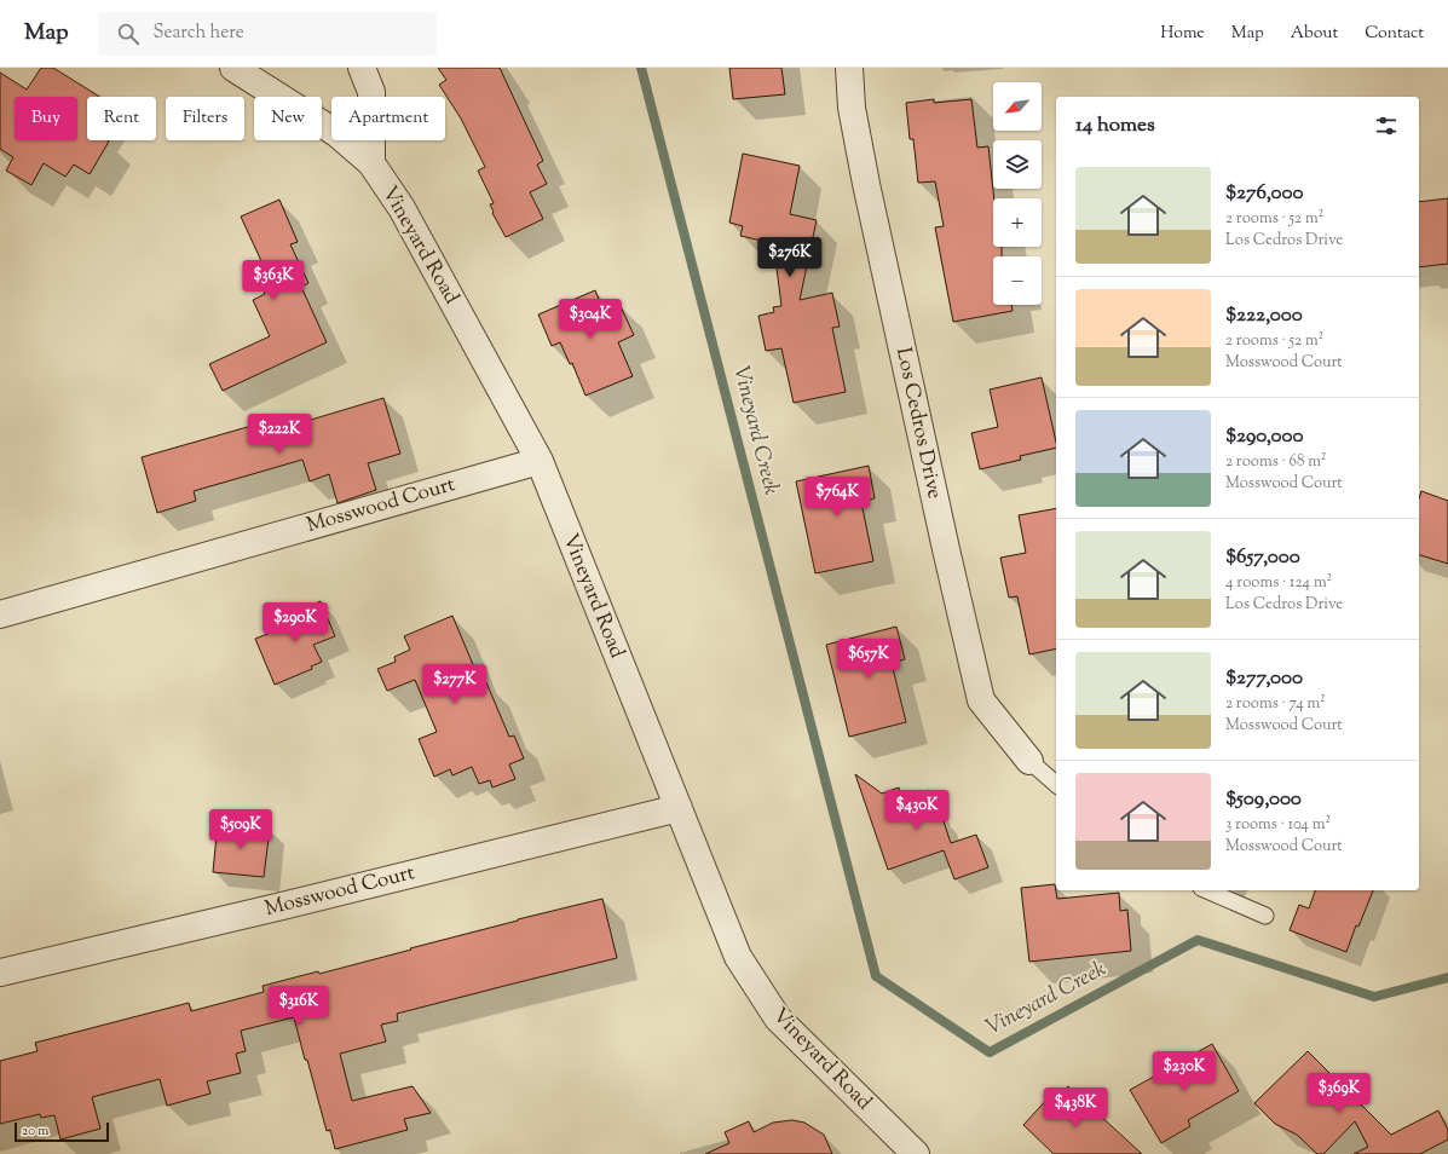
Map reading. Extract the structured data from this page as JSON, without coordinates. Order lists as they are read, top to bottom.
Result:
{
  "streets": {
    "street": ["Vineyard Road", "Los Cedros Drive", "Mosswood Court"]
  },
  "crossings": [
    ["Vineyard Road", "Mosswood Court"]
  ],
  "water": ["Vineyard Creek"],
  "scale_bar": "20 m",
  "north": "bottom left",
  "page": {
    "header": "Map",
    "search": "Search here",
    "nav": [
      "Home",
      "Map",
      "About",
      "Contact"
    ],
    "map_buttons": ["+", "−"],
    "chip": [
      "Buy",
      "Rent",
      "Filters",
      "New",
      "Apartment"
    ],
    "heading": "14 homes",
    "list": [
      {
        "name": "$276,000",
        "note": "2 rooms · 52 m² · Los Cedros Drive"
      },
      {
        "name": "$222,000",
        "note": "2 rooms · 52 m² · Mosswood Court"
      },
      {
        "name": "$290,000",
        "note": "2 rooms · 68 m² · Mosswood Court"
      },
      {
        "name": "$657,000",
        "note": "4 rooms · 124 m² · Los Cedros Drive"
      },
      {
        "name": "$277,000",
        "note": "2 rooms · 74 m² · Mosswood Court"
      },
      {
        "name": "$509,000",
        "note": "3 rooms · 104 m² · Mosswood Court"
      }
    ],
    "price": [
      "$276K",
      "$363K",
      "$304K",
      "$222K",
      "$764K",
      "$290K",
      "$657K",
      "$277K",
      "$430K",
      "$509K",
      "$316K",
      "$230K",
      "$369K",
      "$438K"
    ],
    "scale": "20 m"
  }
}
